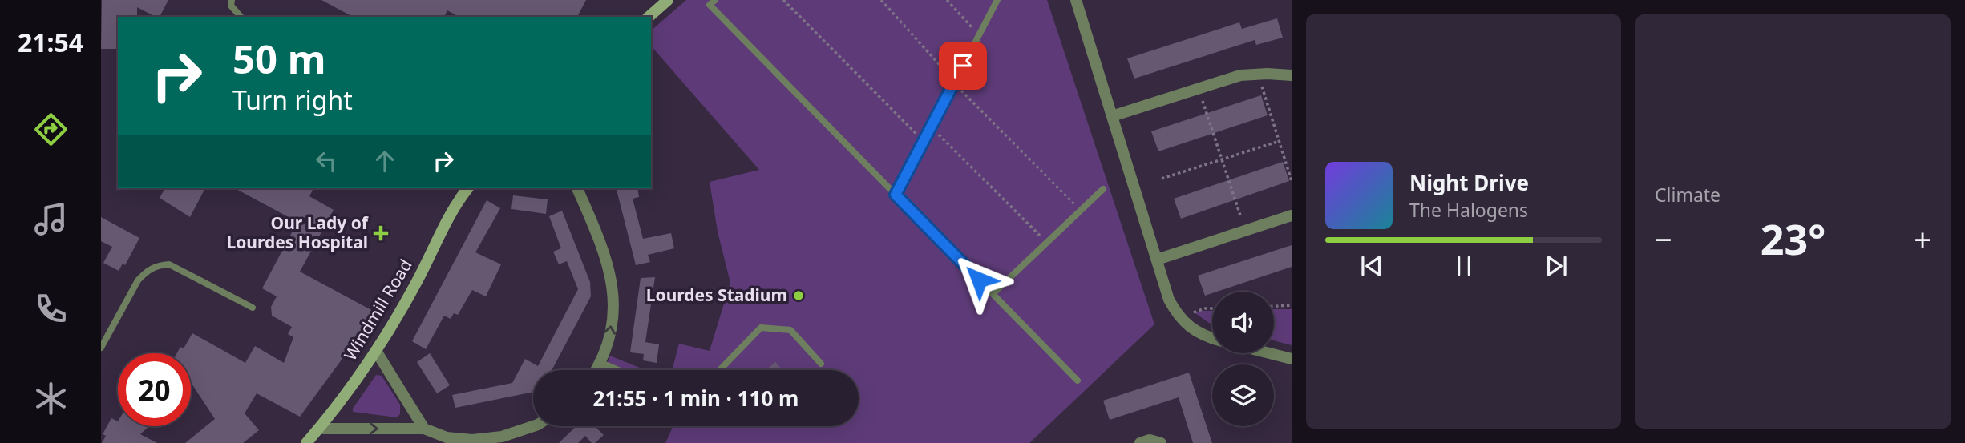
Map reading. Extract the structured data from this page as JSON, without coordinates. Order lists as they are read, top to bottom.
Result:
{
  "streets": {
    "main road": ["Windmill Road"]
  },
  "places": {
    "health": ["Our Lady of Lourdes Hospital"],
    "other": ["Lourdes Stadium"]
  },
  "page": {
    "tabs": "21:54",
    "tile": "Climate",
    "turn": ["50 m", "Turn right"],
    "song": ["Night Drive", "The Halogens"],
    "heat": ["−", "23°", "+"],
    "limit": "20",
    "trip": "21:55 · 1 min · 110 m"
  }
}
